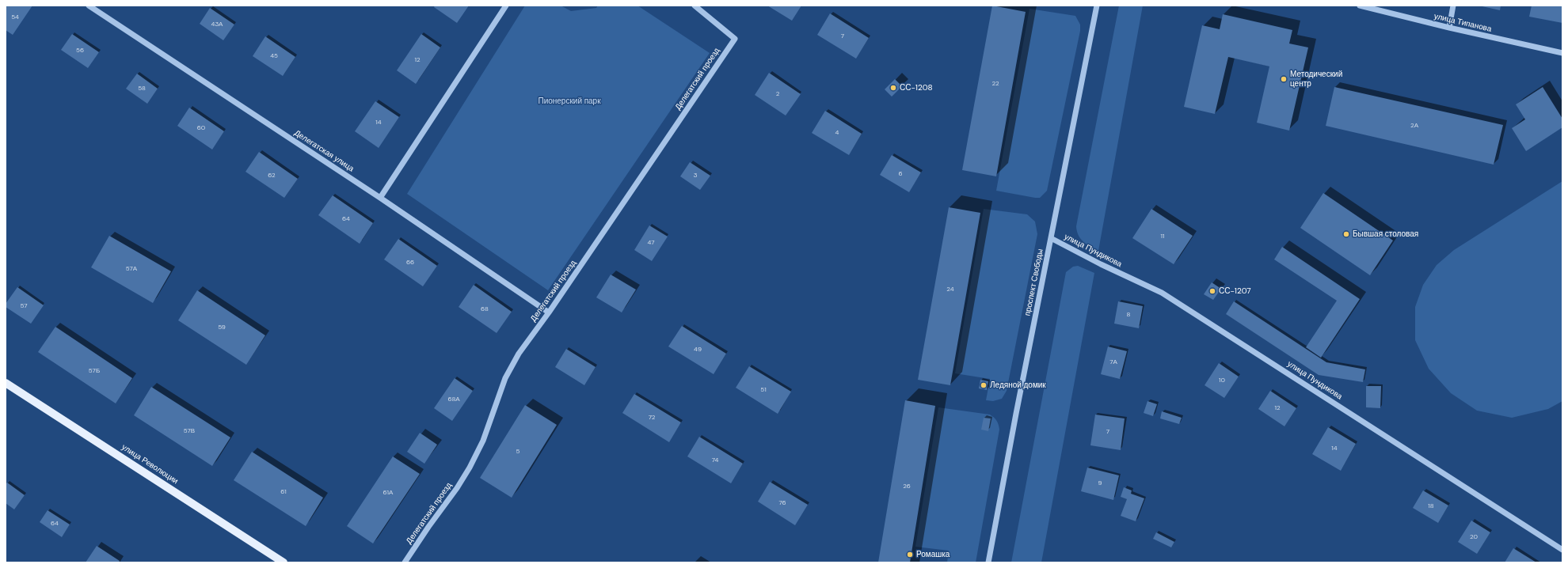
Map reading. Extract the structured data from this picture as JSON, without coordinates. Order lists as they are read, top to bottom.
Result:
{
  "streets": {
    "main road": ["улица Революции"],
    "street": [
      "улица Типанова",
      "Делегатский проезд",
      "Делегатская улица",
      "улица Пундикова",
      "проспект Свободы"
    ]
  },
  "crossings": [
    ["Делегатский проезд", "Делегатская улица"],
    ["улица Пундикова", "проспект Свободы"]
  ],
  "parks": ["Пионерский парк"],
  "places": [
    "Методический центр",
    "СС-1208",
    "Бывшая столовая",
    "СС-1207",
    "Ледяной домик",
    "Ромашка"
  ],
  "house_numbers": [
    "54",
    "43А",
    "7",
    "56",
    "45",
    "12",
    "22",
    "58",
    "2",
    "14",
    "2А",
    "60",
    "4",
    "6",
    "62",
    "3",
    "64",
    "11",
    "47",
    "66",
    "57А",
    "24",
    "57",
    "68",
    "8",
    "59",
    "49",
    "7А",
    "57Б",
    "10",
    "51",
    "68А",
    "12",
    "72",
    "57В",
    "7",
    "14",
    "5",
    "74",
    "9",
    "26",
    "61",
    "61А",
    "76",
    "18",
    "64",
    "20"
  ]
}
